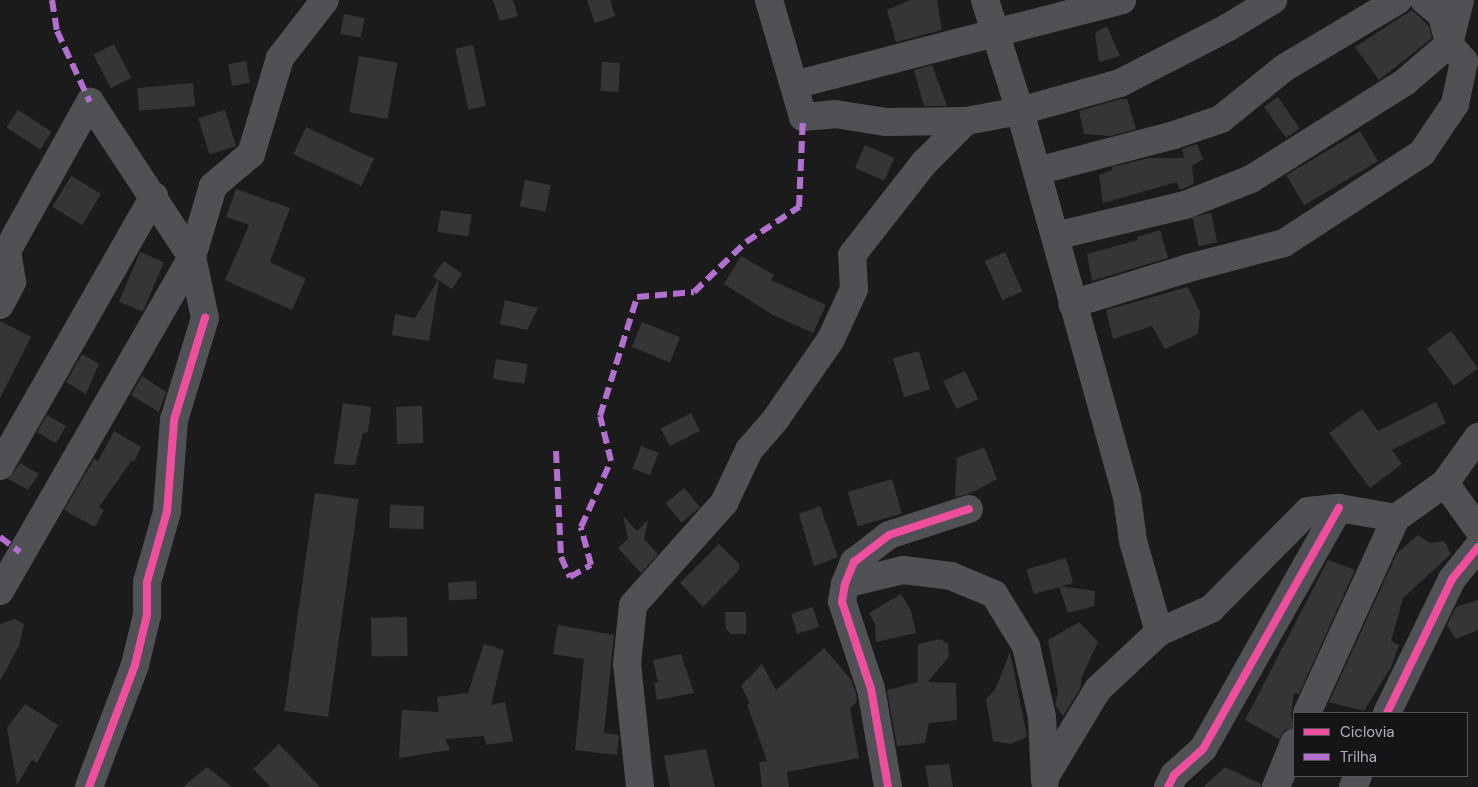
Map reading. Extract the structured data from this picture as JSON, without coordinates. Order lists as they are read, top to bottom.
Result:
{
  "legend": ["Ciclovia", "Trilha"]
}
